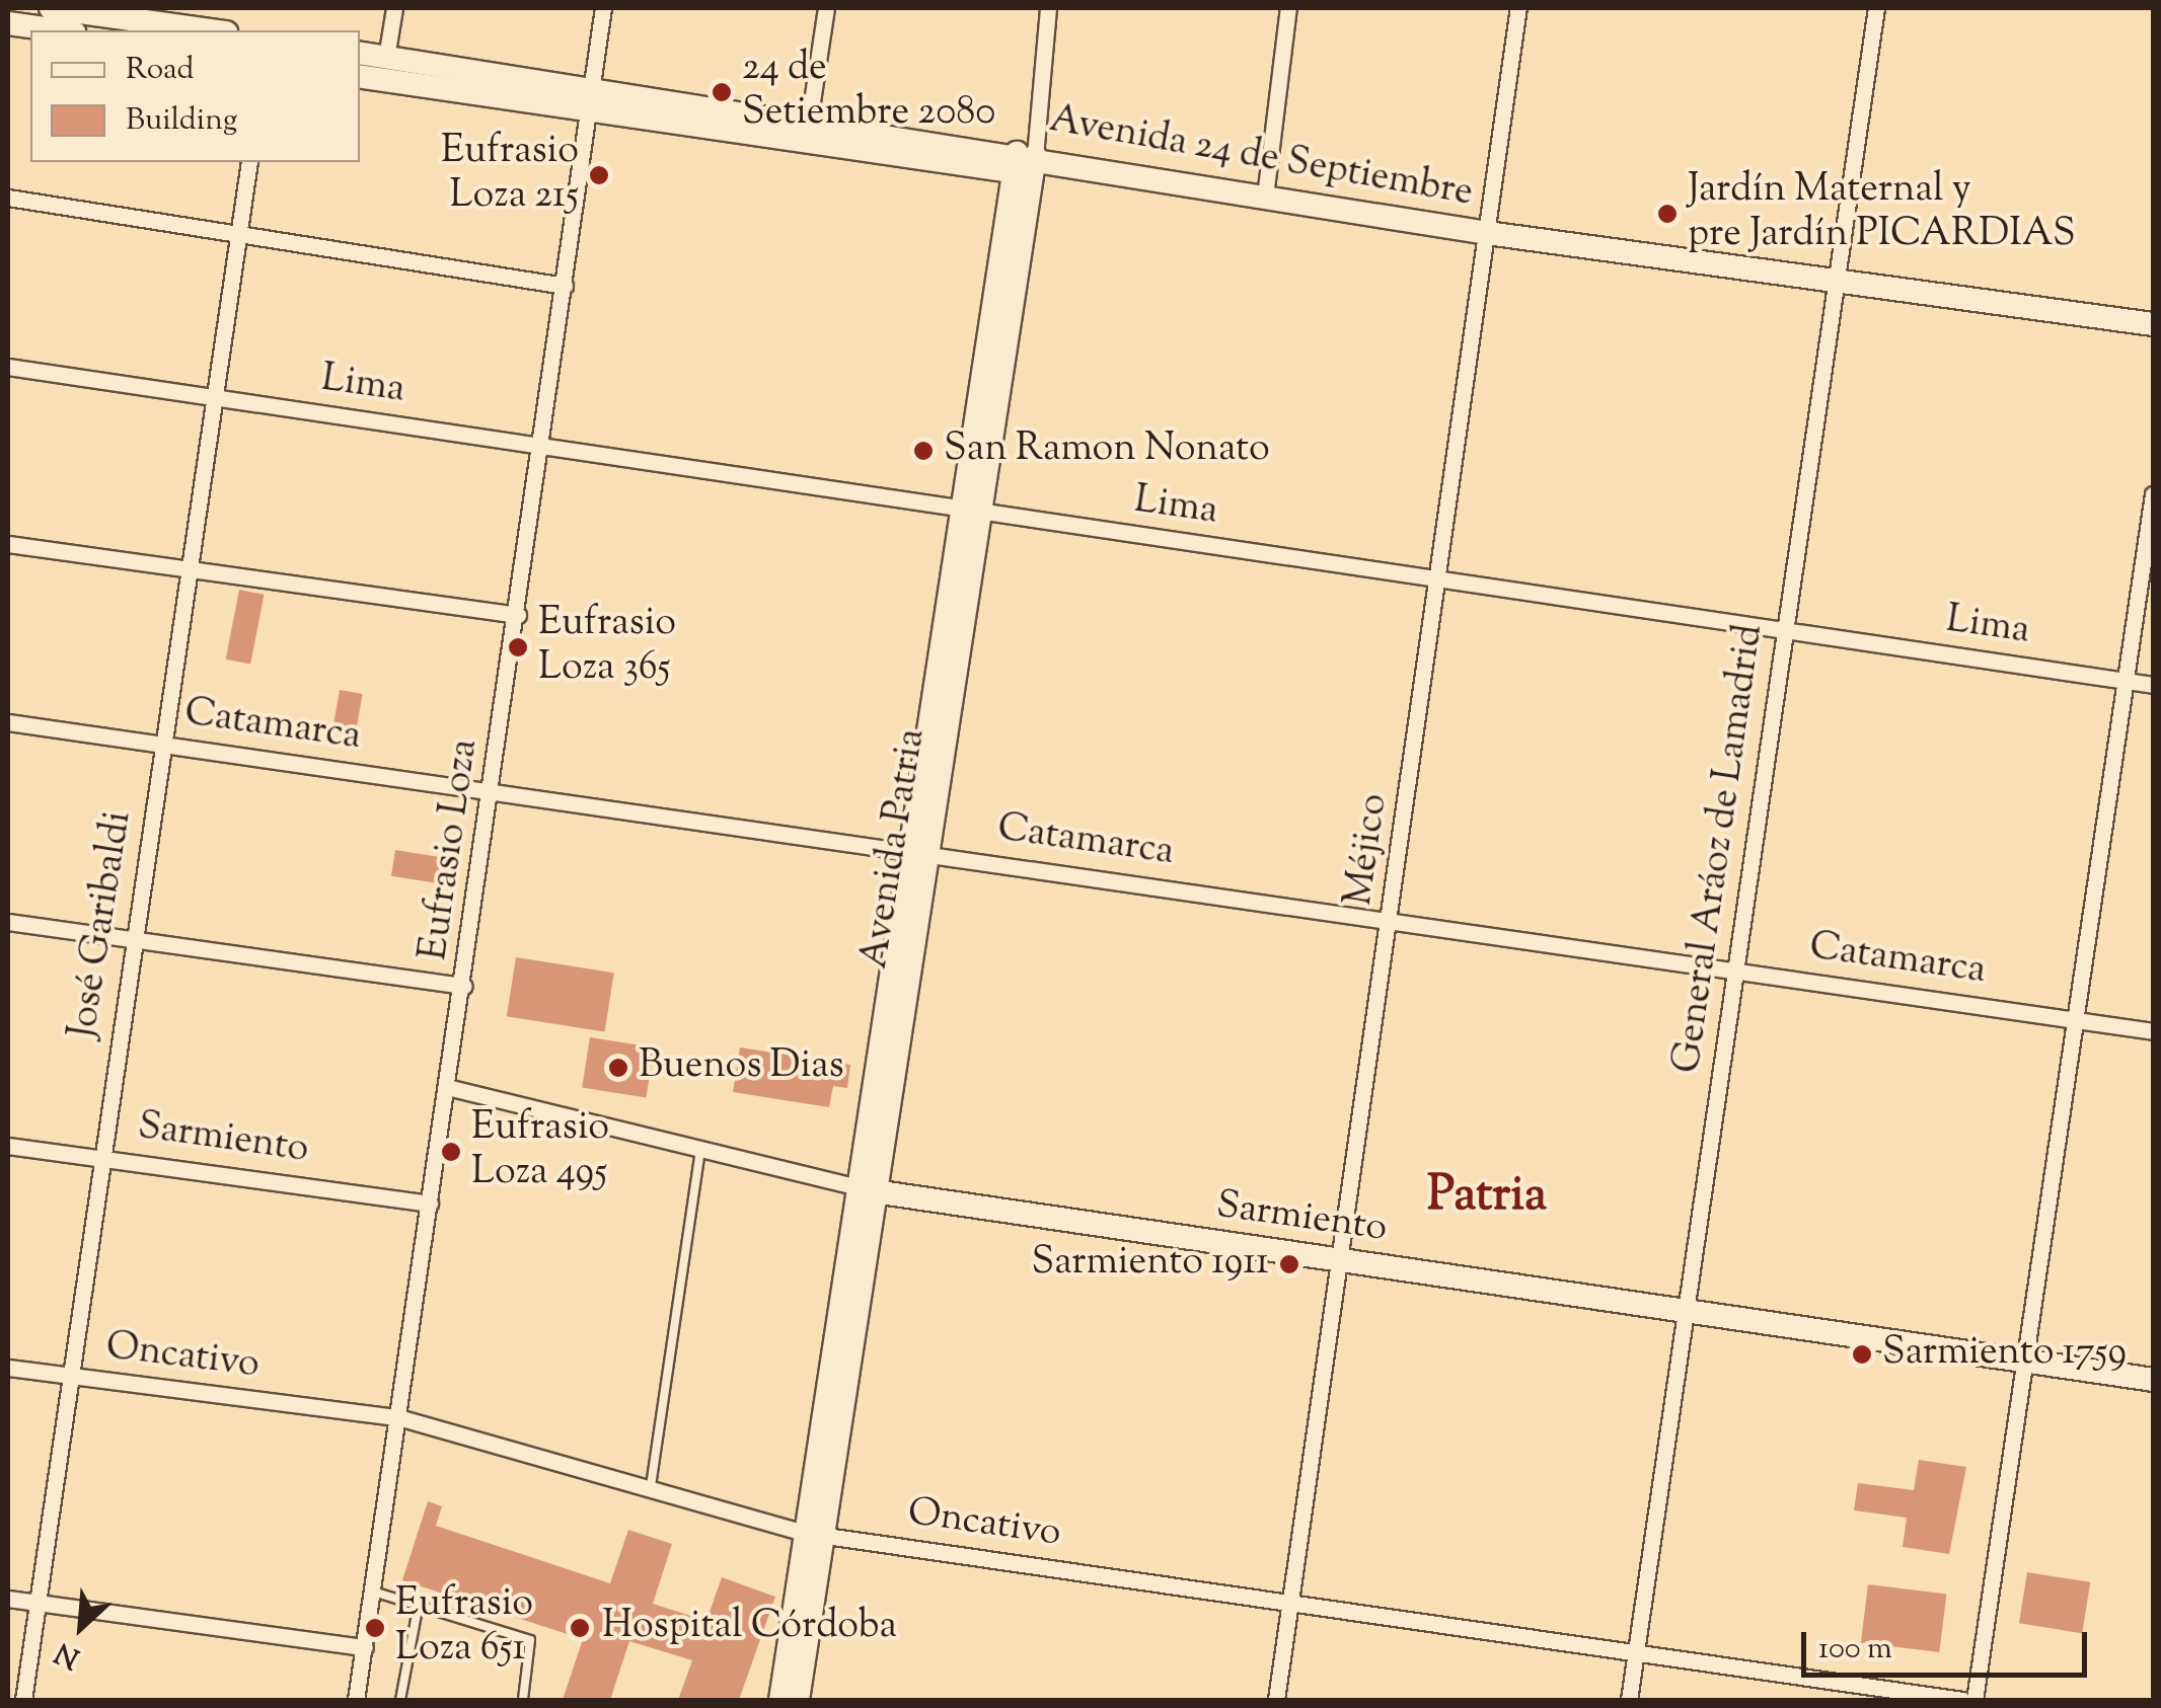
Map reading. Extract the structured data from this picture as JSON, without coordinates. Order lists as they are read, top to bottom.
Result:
{
  "streets": {
    "main road": ["Avenida 24 de Septiembre", "Avenida Patria", "Sarmiento"],
    "street": [
      "Lima",
      "Catamarca",
      "General Aráoz de Lamadrid",
      "Eufrasio Loza",
      "Méjico",
      "José Garibaldi",
      "Oncativo"
    ]
  },
  "crossings": [
    ["Avenida 24 de Septiembre", "Avenida Patria"],
    ["Avenida 24 de Septiembre", "General Aráoz de Lamadrid"],
    ["Avenida 24 de Septiembre", "Eufrasio Loza"],
    ["Avenida 24 de Septiembre", "Méjico"],
    ["Lima", "Avenida Patria"],
    ["Lima", "General Aráoz de Lamadrid"],
    ["Lima", "Eufrasio Loza"],
    ["Lima", "Méjico"],
    ["Lima", "José Garibaldi"],
    ["Catamarca", "Avenida Patria"],
    ["Catamarca", "General Aráoz de Lamadrid"],
    ["Catamarca", "Eufrasio Loza"],
    ["Catamarca", "Méjico"],
    ["Catamarca", "José Garibaldi"],
    ["Avenida Patria", "Sarmiento"],
    ["Avenida Patria", "Oncativo"],
    ["General Aráoz de Lamadrid", "Sarmiento"],
    ["General Aráoz de Lamadrid", "Oncativo"],
    ["Eufrasio Loza", "Sarmiento"],
    ["Eufrasio Loza", "Oncativo"],
    ["Méjico", "Sarmiento"],
    ["Méjico", "Oncativo"],
    ["José Garibaldi", "Sarmiento"],
    ["José Garibaldi", "Oncativo"]
  ],
  "districts": ["Patria"],
  "places": [
    "24 de Setiembre 2080",
    "Eufrasio Loza 215",
    "Jardín Maternal y pre Jardín PICARDIAS",
    "San Ramon Nonato",
    "Eufrasio Loza 365",
    "Buenos Dias",
    "Eufrasio Loza 495",
    "Sarmiento 1911",
    "Sarmiento 1759",
    "Eufrasio Loza 651",
    "Hospital Córdoba"
  ],
  "legend": ["Road", "Building"],
  "scale_bar": "100 m",
  "north": "bottom left"
}
